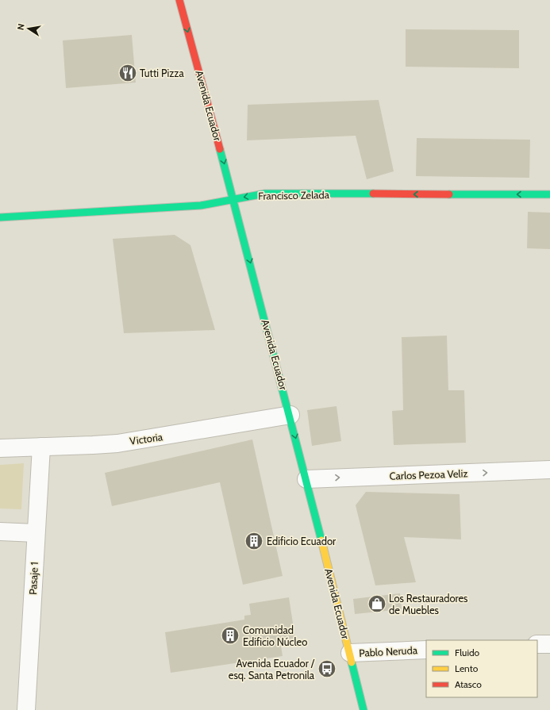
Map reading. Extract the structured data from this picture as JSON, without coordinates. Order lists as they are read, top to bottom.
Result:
{
  "streets": {
    "main road": ["Avenida Ecuador", "Francisco Zelada"],
    "street": [
      "Victoria",
      "Carlos Pezoa Veliz",
      "Pasaje 1",
      "Pablo Neruda"
    ]
  },
  "crossings": [
    ["Avenida Ecuador", "Francisco Zelada"],
    ["Avenida Ecuador", "Victoria"],
    ["Avenida Ecuador", "Carlos Pezoa Veliz"],
    ["Avenida Ecuador", "Pablo Neruda"],
    ["Victoria", "Pasaje 1"]
  ],
  "one_way": ["Avenida Ecuador", "Francisco Zelada", "Carlos Pezoa Veliz"],
  "places": {
    "restaurant": ["Tutti Pizza"],
    "building": ["Edificio Ecuador", "Comunidad Edificio Núcleo"],
    "shop": ["Los Restauradores de Muebles"],
    "bus stop": ["Avenida Ecuador / esq. Santa Petronila"]
  },
  "legend": ["Fluido", "Lento", "Atasco"],
  "north": "left"
}
